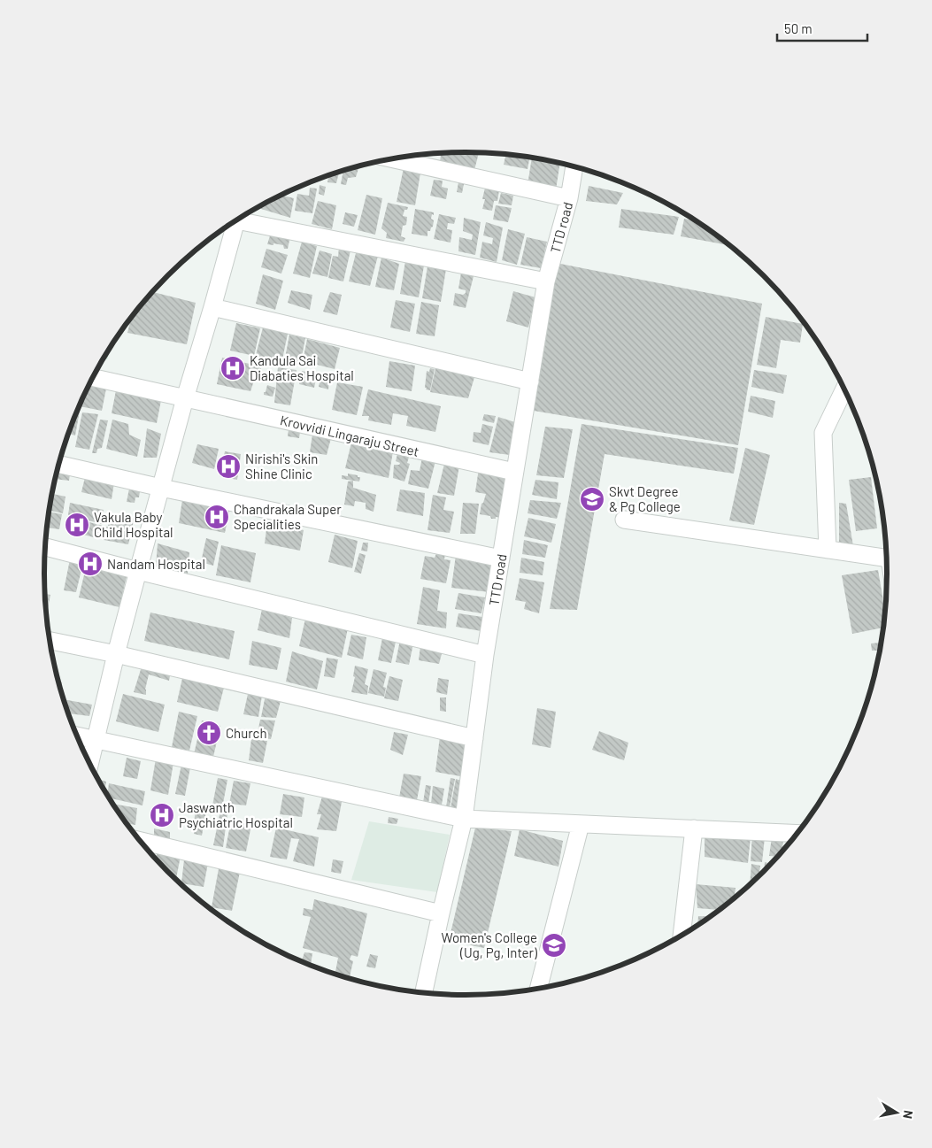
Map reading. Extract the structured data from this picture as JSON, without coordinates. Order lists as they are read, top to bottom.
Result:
{
  "streets": {
    "street": ["TTD road", "Krovvidi Lingaraju Street"]
  },
  "crossings": [
    ["TTD road", "Krovvidi Lingaraju Street"]
  ],
  "places": {
    "hospital": [
      "Kandula Sai Diabaties Hospital",
      "Nirishi's Skin Shine Clinic",
      "Chandrakala Super Specialities",
      "Vakula Baby Child Hospital",
      "Nandam Hospital",
      "Jaswanth Psychiatric Hospital"
    ],
    "school or university": ["Skvt Degree & Pg College", "Women's College (Ug, Pg, Inter)"],
    "church": ["Church"]
  },
  "scale_bar": "50 m",
  "north": "right"
}
